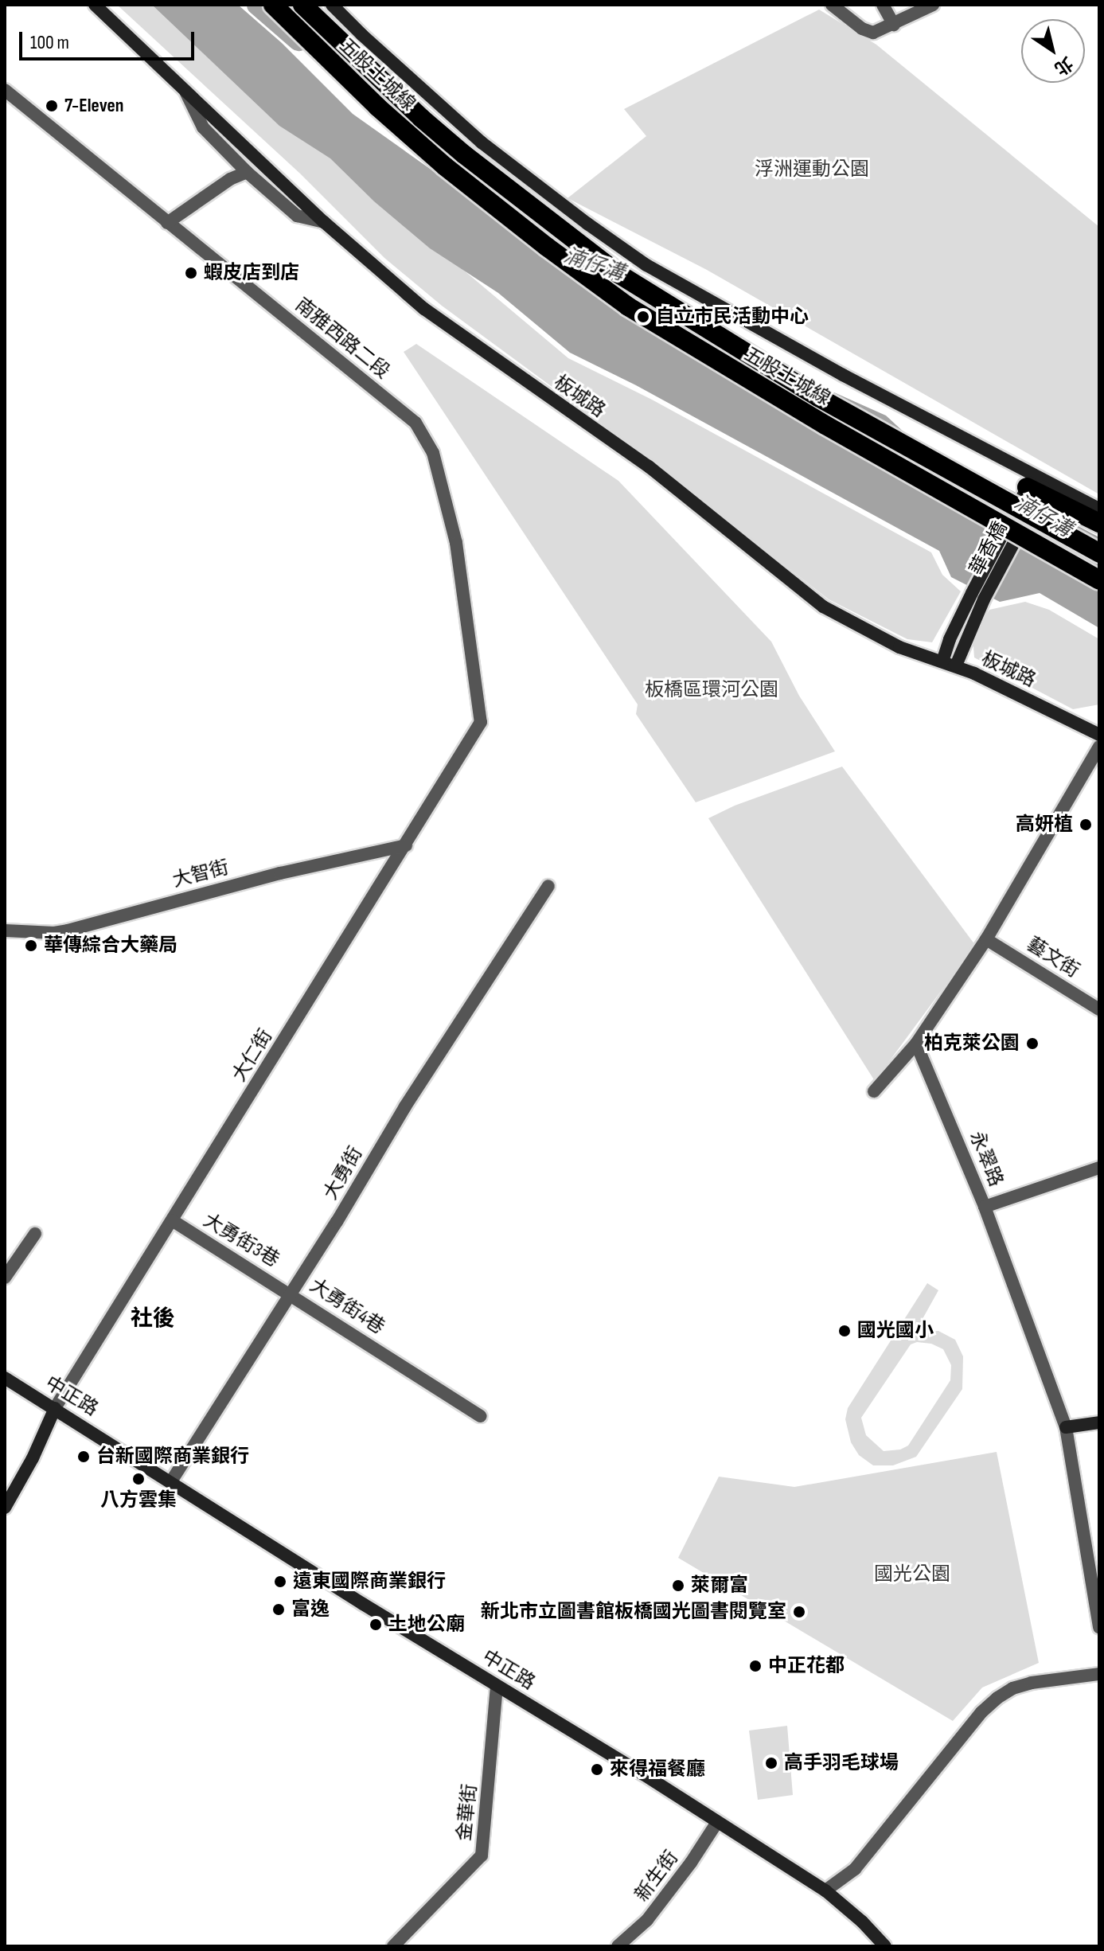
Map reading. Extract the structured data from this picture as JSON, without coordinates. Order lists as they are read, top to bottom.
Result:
{
  "streets": {
    "highway": ["五股土城線"],
    "street": [
      "南雅西路二段",
      "板城路",
      "華香橋",
      "大智街",
      "藝文街",
      "大仁街",
      "永翠路",
      "大勇街",
      "大勇街3巷",
      "大勇街4巷",
      "中正路",
      "金華街",
      "新生街"
    ]
  },
  "crossings": [
    ["南雅西路二段", "大仁街"],
    ["大智街", "大仁街"],
    ["大仁街", "大勇街3巷"],
    ["大仁街", "中正路"],
    ["大勇街", "大勇街3巷"],
    ["大勇街", "大勇街4巷"],
    ["大勇街", "中正路"],
    ["大勇街3巷", "大勇街4巷"],
    ["中正路", "金華街"],
    ["中正路", "新生街"]
  ],
  "districts": ["社後"],
  "water": ["湳仔溝"],
  "parks": ["浮洲運動公園", "板橋區環河公園", "國光公園"],
  "places": [
    "7-Eleven",
    "蝦皮店到店",
    "自立市民活動中心",
    "高妍植",
    "華傳綜合大藥局",
    "柏克萊公園",
    "國光國小",
    "台新國際商業銀行",
    "八方雲集",
    "遠東國際商業銀行",
    "萊爾富",
    "富逸",
    "新北市立圖書館板橋國光圖書閱覽室",
    "土地公廟",
    "中正花都",
    "高手羽毛球場",
    "來得福餐廳"
  ],
  "scale_bar": "100 m",
  "north": "bottom right"
}
